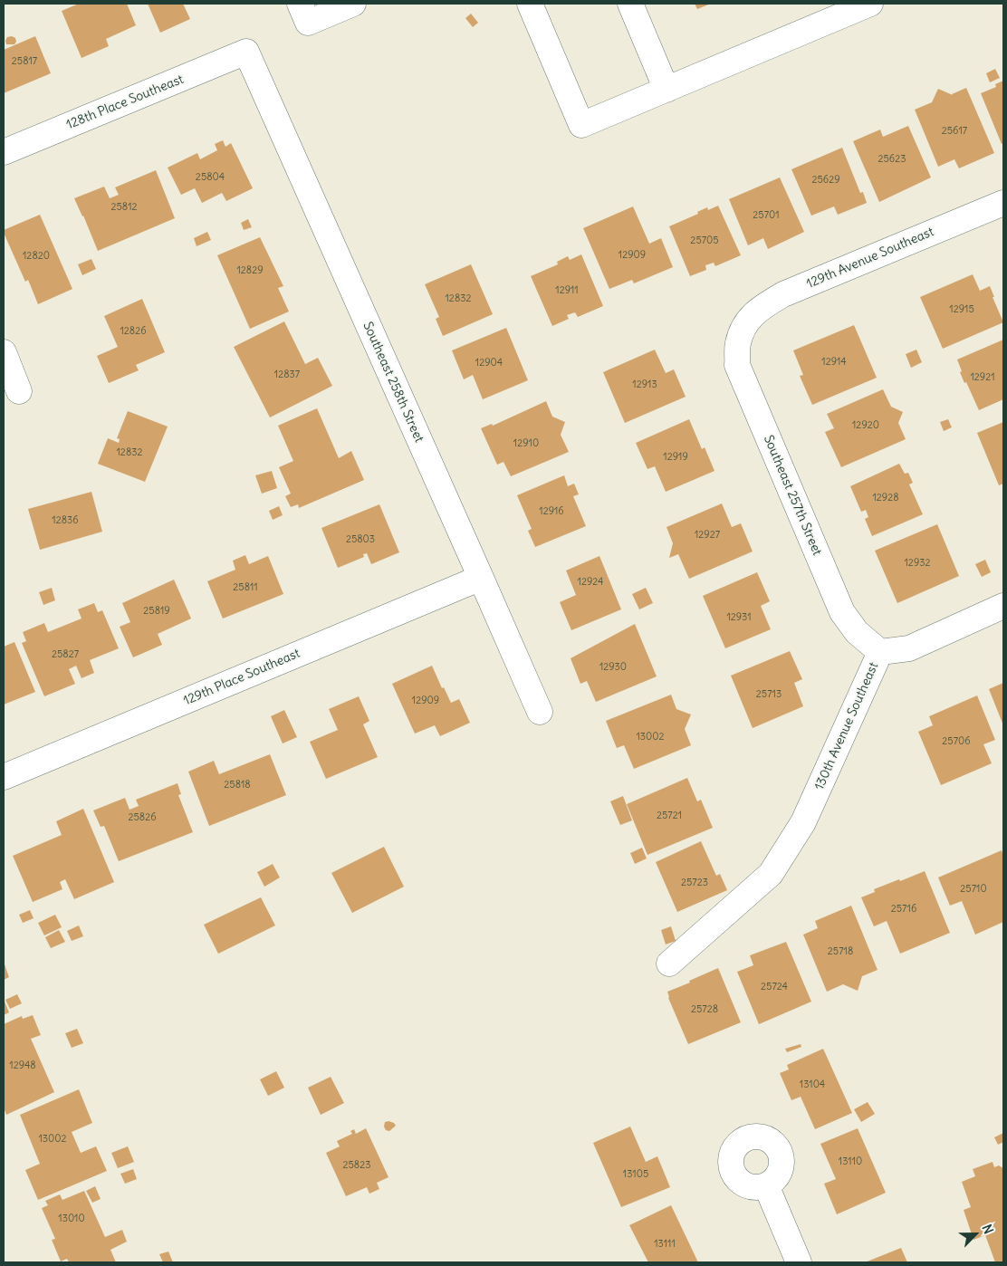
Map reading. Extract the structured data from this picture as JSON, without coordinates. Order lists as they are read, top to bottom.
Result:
{
  "streets": {
    "street": [
      "128th Place Southeast",
      "129th Avenue Southeast",
      "Southeast 258th Street",
      "Southeast 257th Street",
      "129th Place Southeast",
      "130th Avenue Southeast"
    ]
  },
  "crossings": [
    ["128th Place Southeast", "Southeast 258th Street"],
    ["129th Avenue Southeast", "Southeast 257th Street"],
    ["Southeast 258th Street", "129th Place Southeast"],
    ["Southeast 257th Street", "130th Avenue Southeast"]
  ],
  "house_numbers": [
    "25817",
    "25617",
    "25623",
    "25804",
    "25629",
    "25812",
    "25701",
    "25705",
    "12909",
    "12820",
    "12829",
    "12911",
    "12832",
    "12915",
    "12826",
    "12914",
    "12904",
    "12837",
    "12921",
    "12913",
    "12920",
    "12910",
    "12832",
    "12919",
    "12928",
    "12916",
    "12836",
    "12927",
    "25803",
    "12932",
    "12924",
    "25811",
    "25819",
    "12931",
    "25827",
    "12930",
    "25713",
    "12909",
    "13002",
    "25706",
    "25818",
    "25721",
    "25826",
    "25723",
    "25710",
    "25716",
    "25718",
    "25724",
    "25728",
    "12948",
    "13104",
    "13002",
    "13110",
    "25823",
    "13105",
    "13010",
    "13111"
  ],
  "north": "top right"
}
